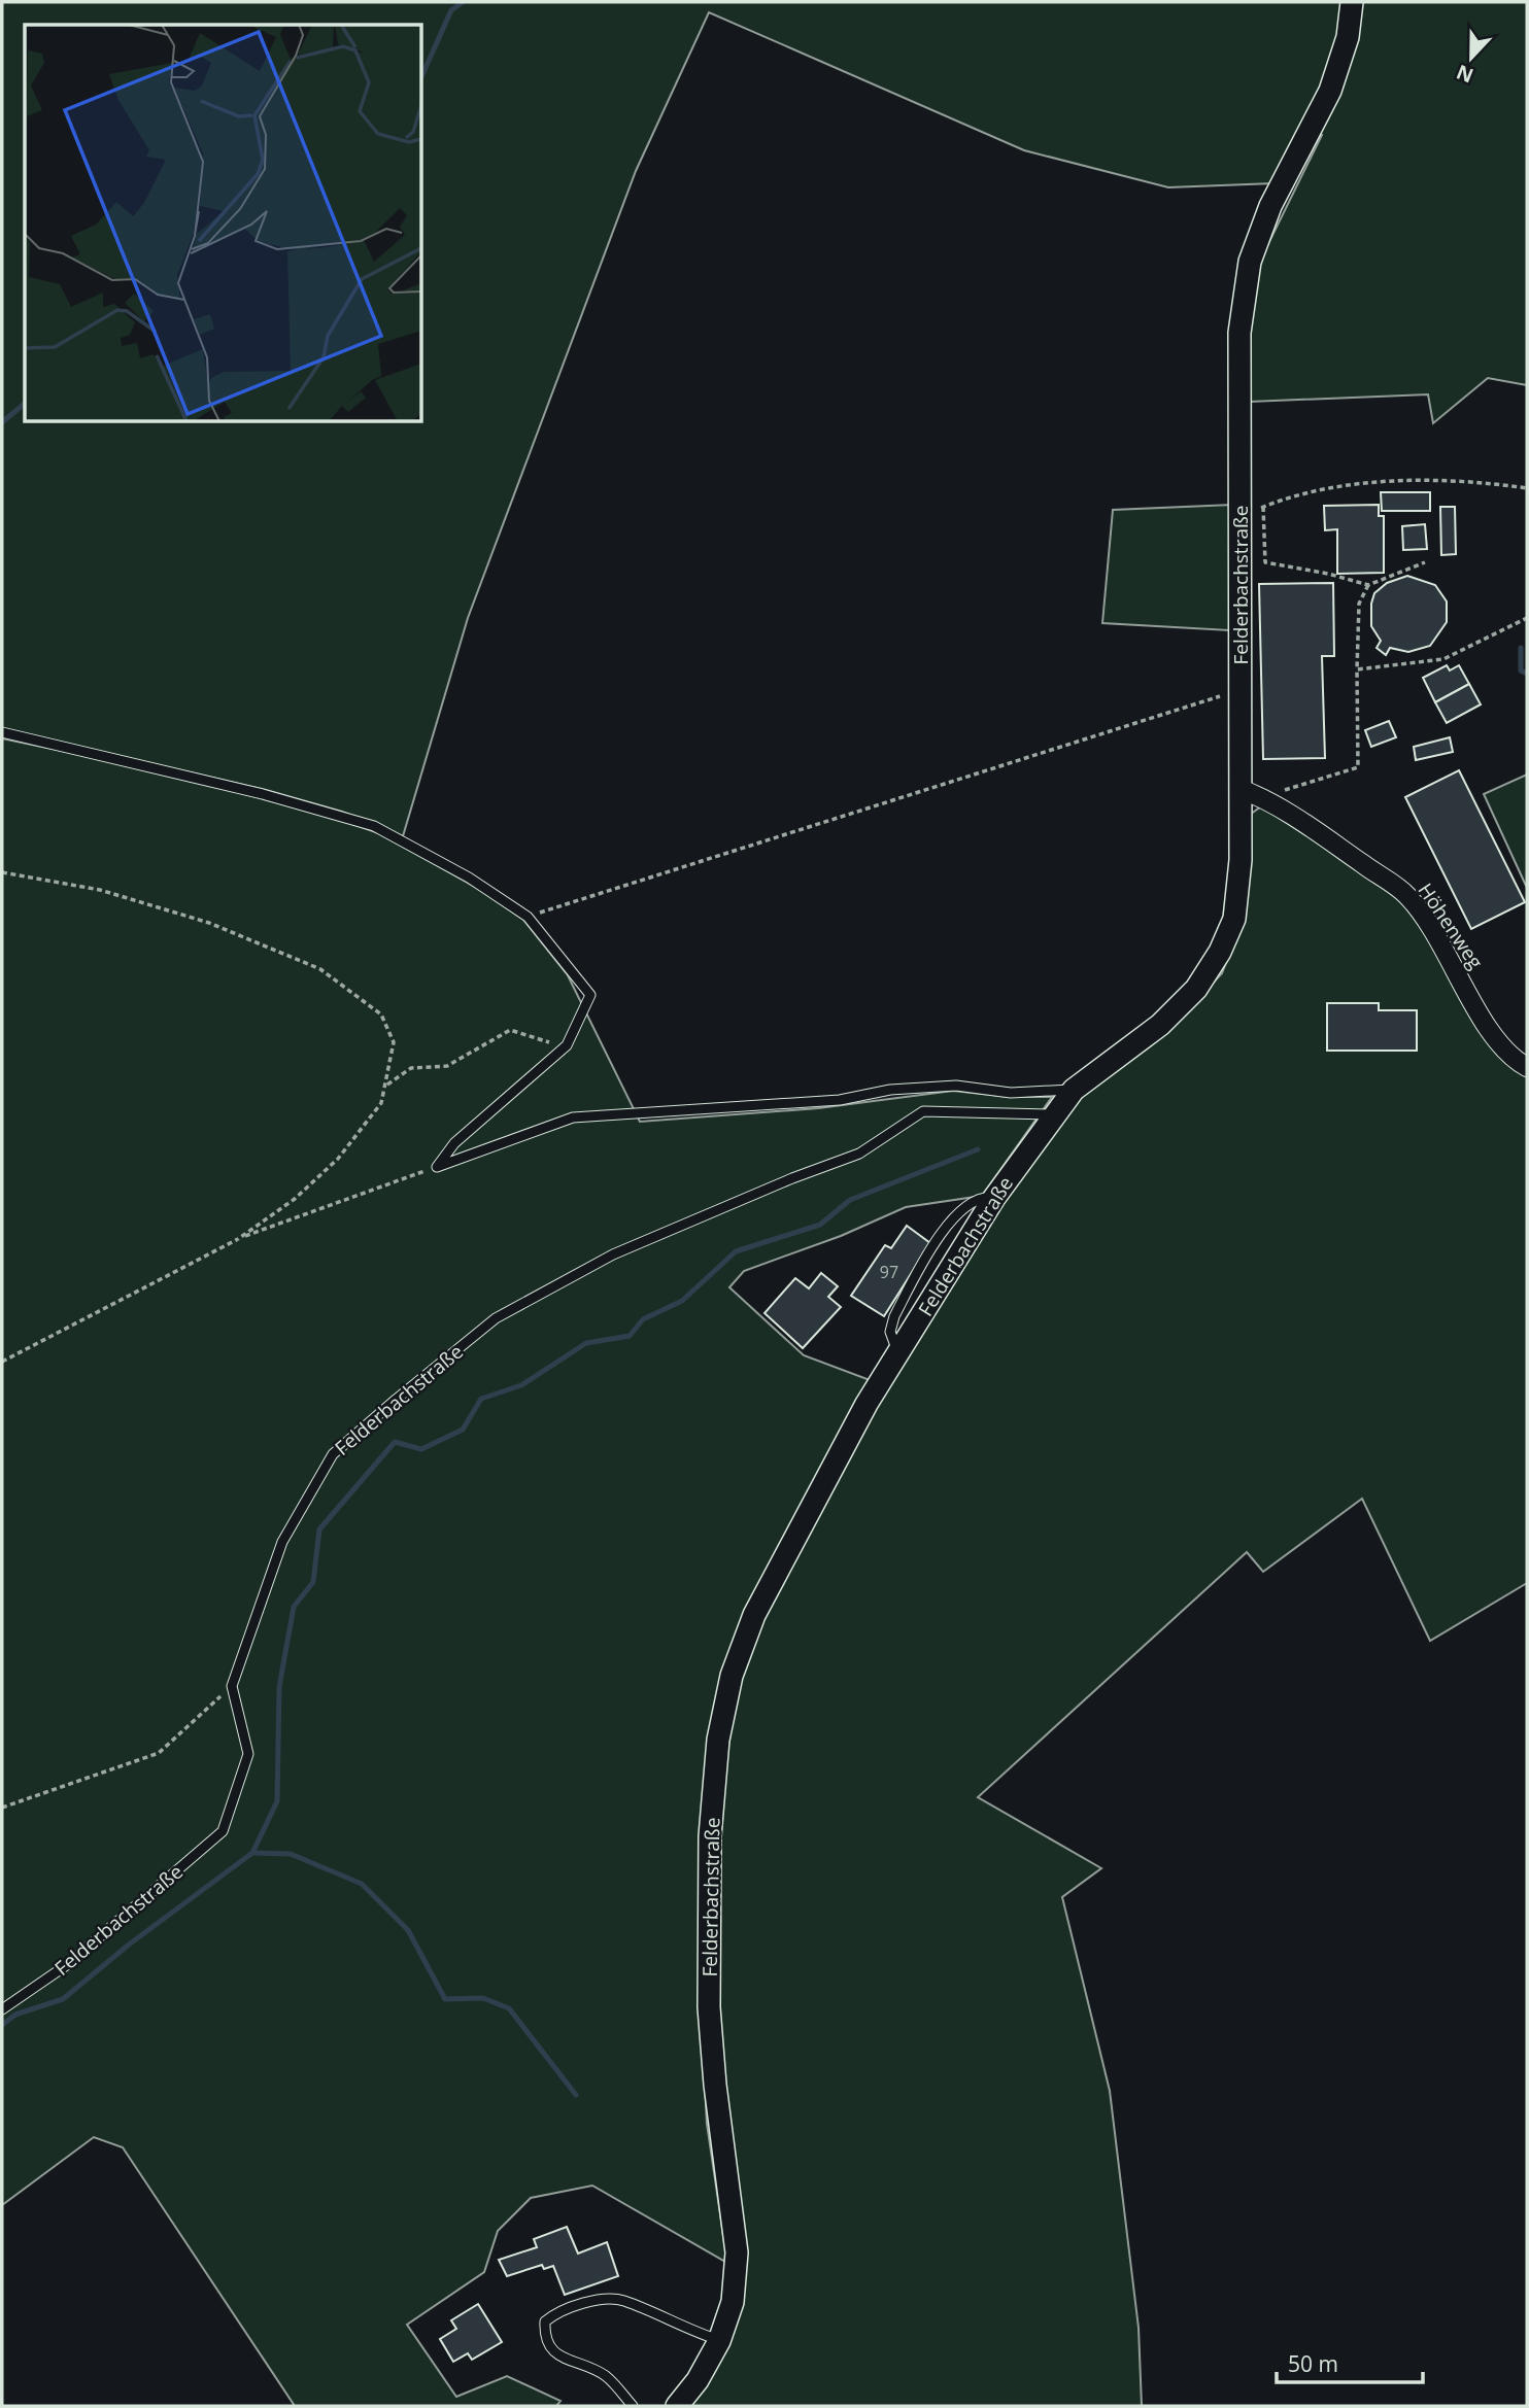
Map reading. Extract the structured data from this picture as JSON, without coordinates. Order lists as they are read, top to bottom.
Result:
{
  "streets": {
    "street": ["Felderbachstraße", "Höhenweg"]
  },
  "crossings": [
    ["Felderbachstraße", "Höhenweg"]
  ],
  "house_numbers": ["97"],
  "scale_bar": "50 m",
  "north": "bottom"
}
